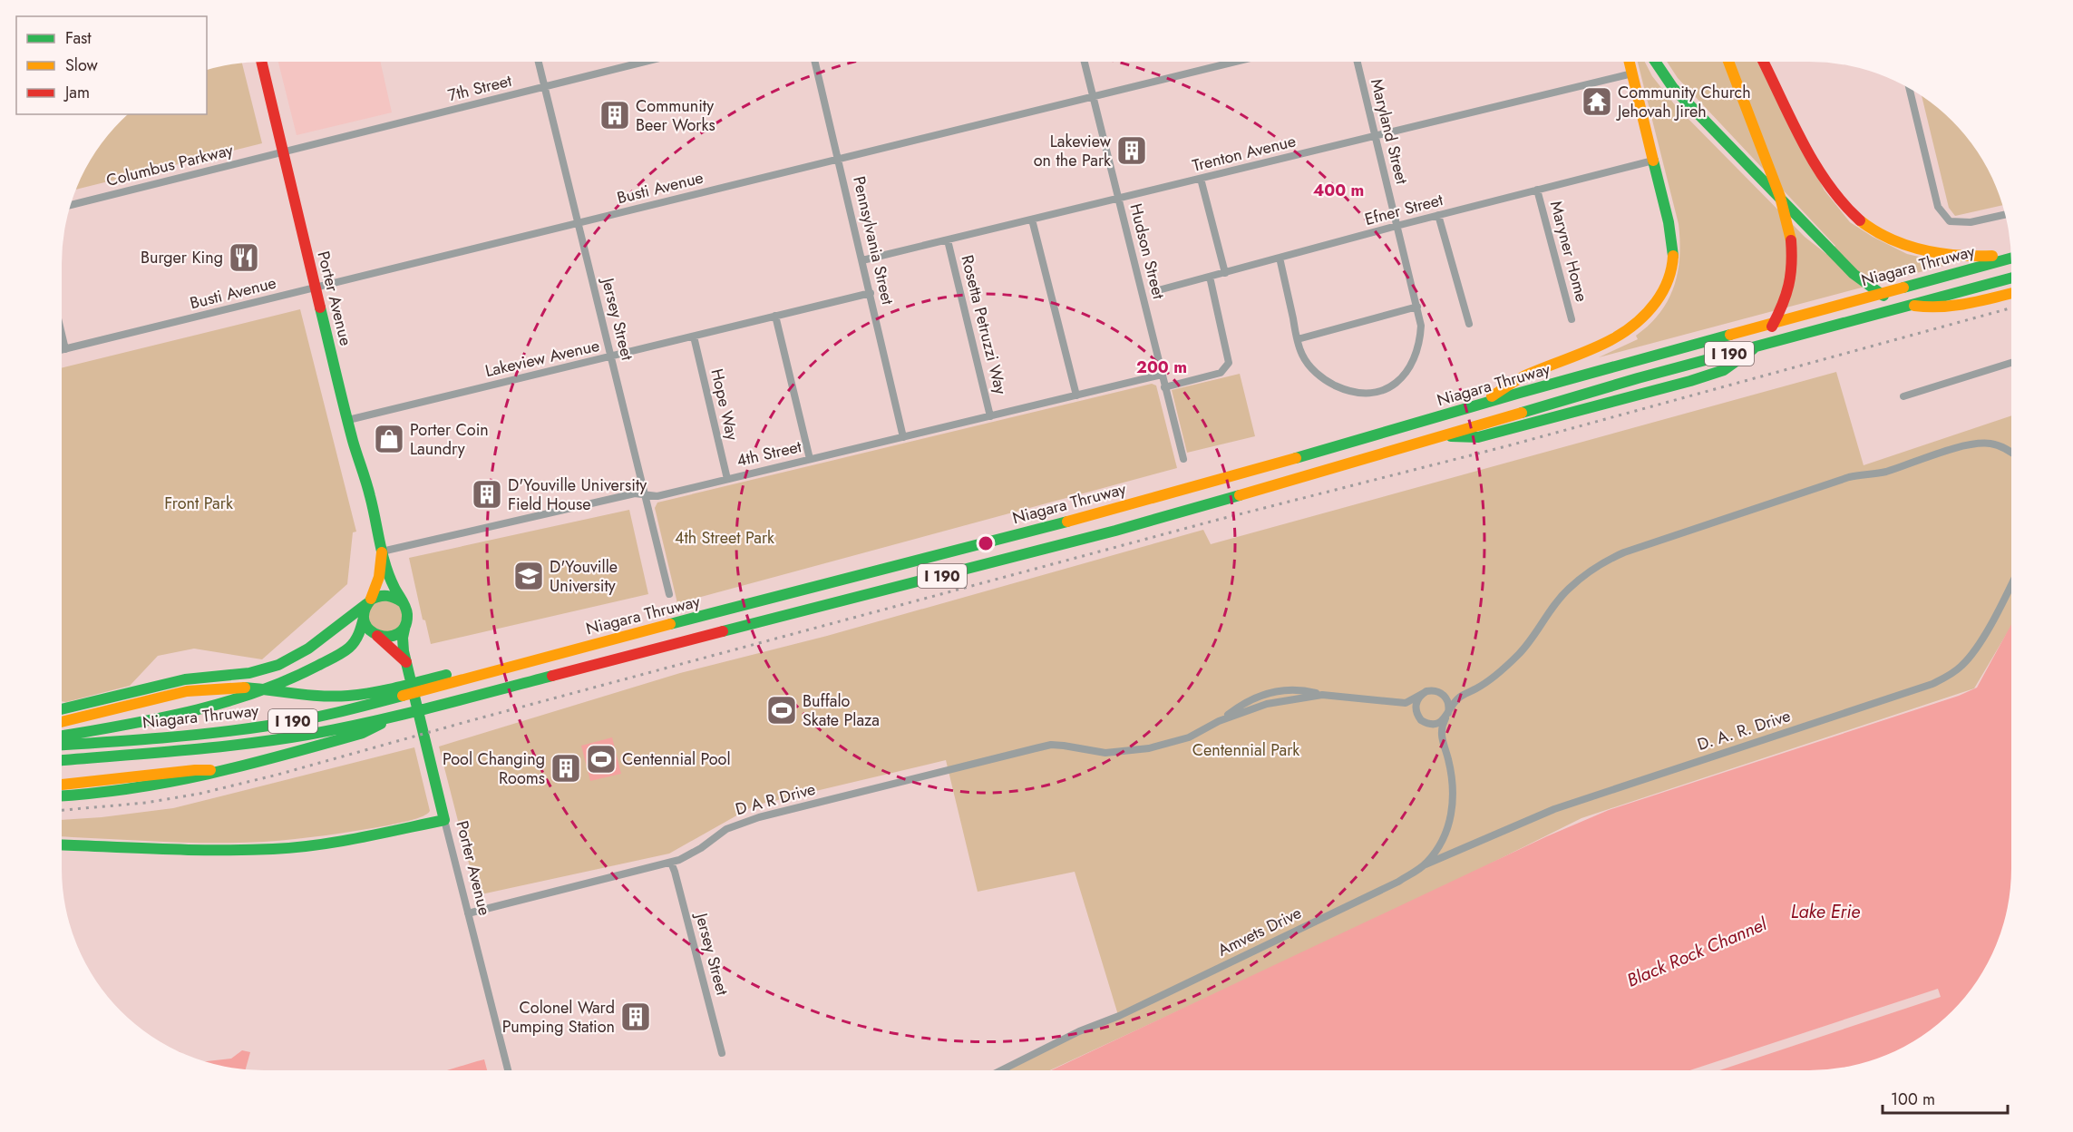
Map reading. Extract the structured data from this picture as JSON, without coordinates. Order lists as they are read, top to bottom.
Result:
{
  "streets": {
    "main road": ["Niagara Thruway", "Porter Avenue", "I 190"],
    "street": [
      "7th Street",
      "Maryland Street",
      "Trenton Avenue",
      "Columbus Parkway",
      "Busti Avenue",
      "Efner Street",
      "Pennsylvania Street",
      "Hudson Street",
      "Maryner Home",
      "Jersey Street",
      "Rosetta Petruzzi Way",
      "Lakeview Avenue",
      "Hope Way",
      "4th Street",
      "D. A. R. Drive",
      "D A R Drive",
      "Amvets Drive"
    ]
  },
  "crossings": [
    ["7th Street", "Columbus Parkway"],
    ["7th Street", "Porter Avenue"],
    ["7th Street", "Jersey Street"],
    ["Maryland Street", "Trenton Avenue"],
    ["Maryland Street", "Efner Street"],
    ["Trenton Avenue", "Pennsylvania Street"],
    ["Trenton Avenue", "Hudson Street"],
    ["Trenton Avenue", "Rosetta Petruzzi Way"],
    ["Columbus Parkway", "Porter Avenue"],
    ["Busti Avenue", "Pennsylvania Street"],
    ["Busti Avenue", "Hudson Street"],
    ["Busti Avenue", "Porter Avenue"],
    ["Busti Avenue", "Jersey Street"],
    ["Efner Street", "Maryner Home"],
    ["Pennsylvania Street", "Lakeview Avenue"],
    ["Pennsylvania Street", "4th Street"],
    ["Hudson Street", "4th Street"],
    ["Porter Avenue", "Lakeview Avenue"],
    ["Porter Avenue", "4th Street"],
    ["Porter Avenue", "D A R Drive"],
    ["Jersey Street", "Lakeview Avenue"],
    ["Jersey Street", "4th Street"],
    ["Jersey Street", "D A R Drive"],
    ["Rosetta Petruzzi Way", "4th Street"],
    ["Lakeview Avenue", "Hope Way"],
    ["Hope Way", "4th Street"],
    ["D. A. R. Drive", "Amvets Drive"]
  ],
  "water": ["Lake Erie", "Black Rock Channel"],
  "parks": ["Front Park", "4th Street Park", "Centennial Park"],
  "places": {
    "temple": ["Community Church Jehovah Jireh"],
    "building": [
      "Community Beer Works",
      "Lakeview on the Park",
      "D'Youville University Field House",
      "Pool Changing Rooms",
      "Colonel Ward Pumping Station"
    ],
    "restaurant": ["Burger King"],
    "shop": ["Porter Coin Laundry"],
    "school or university": ["D'Youville University"],
    "sports": ["Buffalo Skate Plaza", "Centennial Pool"]
  },
  "legend": ["Fast", "Slow", "Jam"],
  "scale_bar": "100 m",
  "rings": ["400 m", "200 m"]
}
